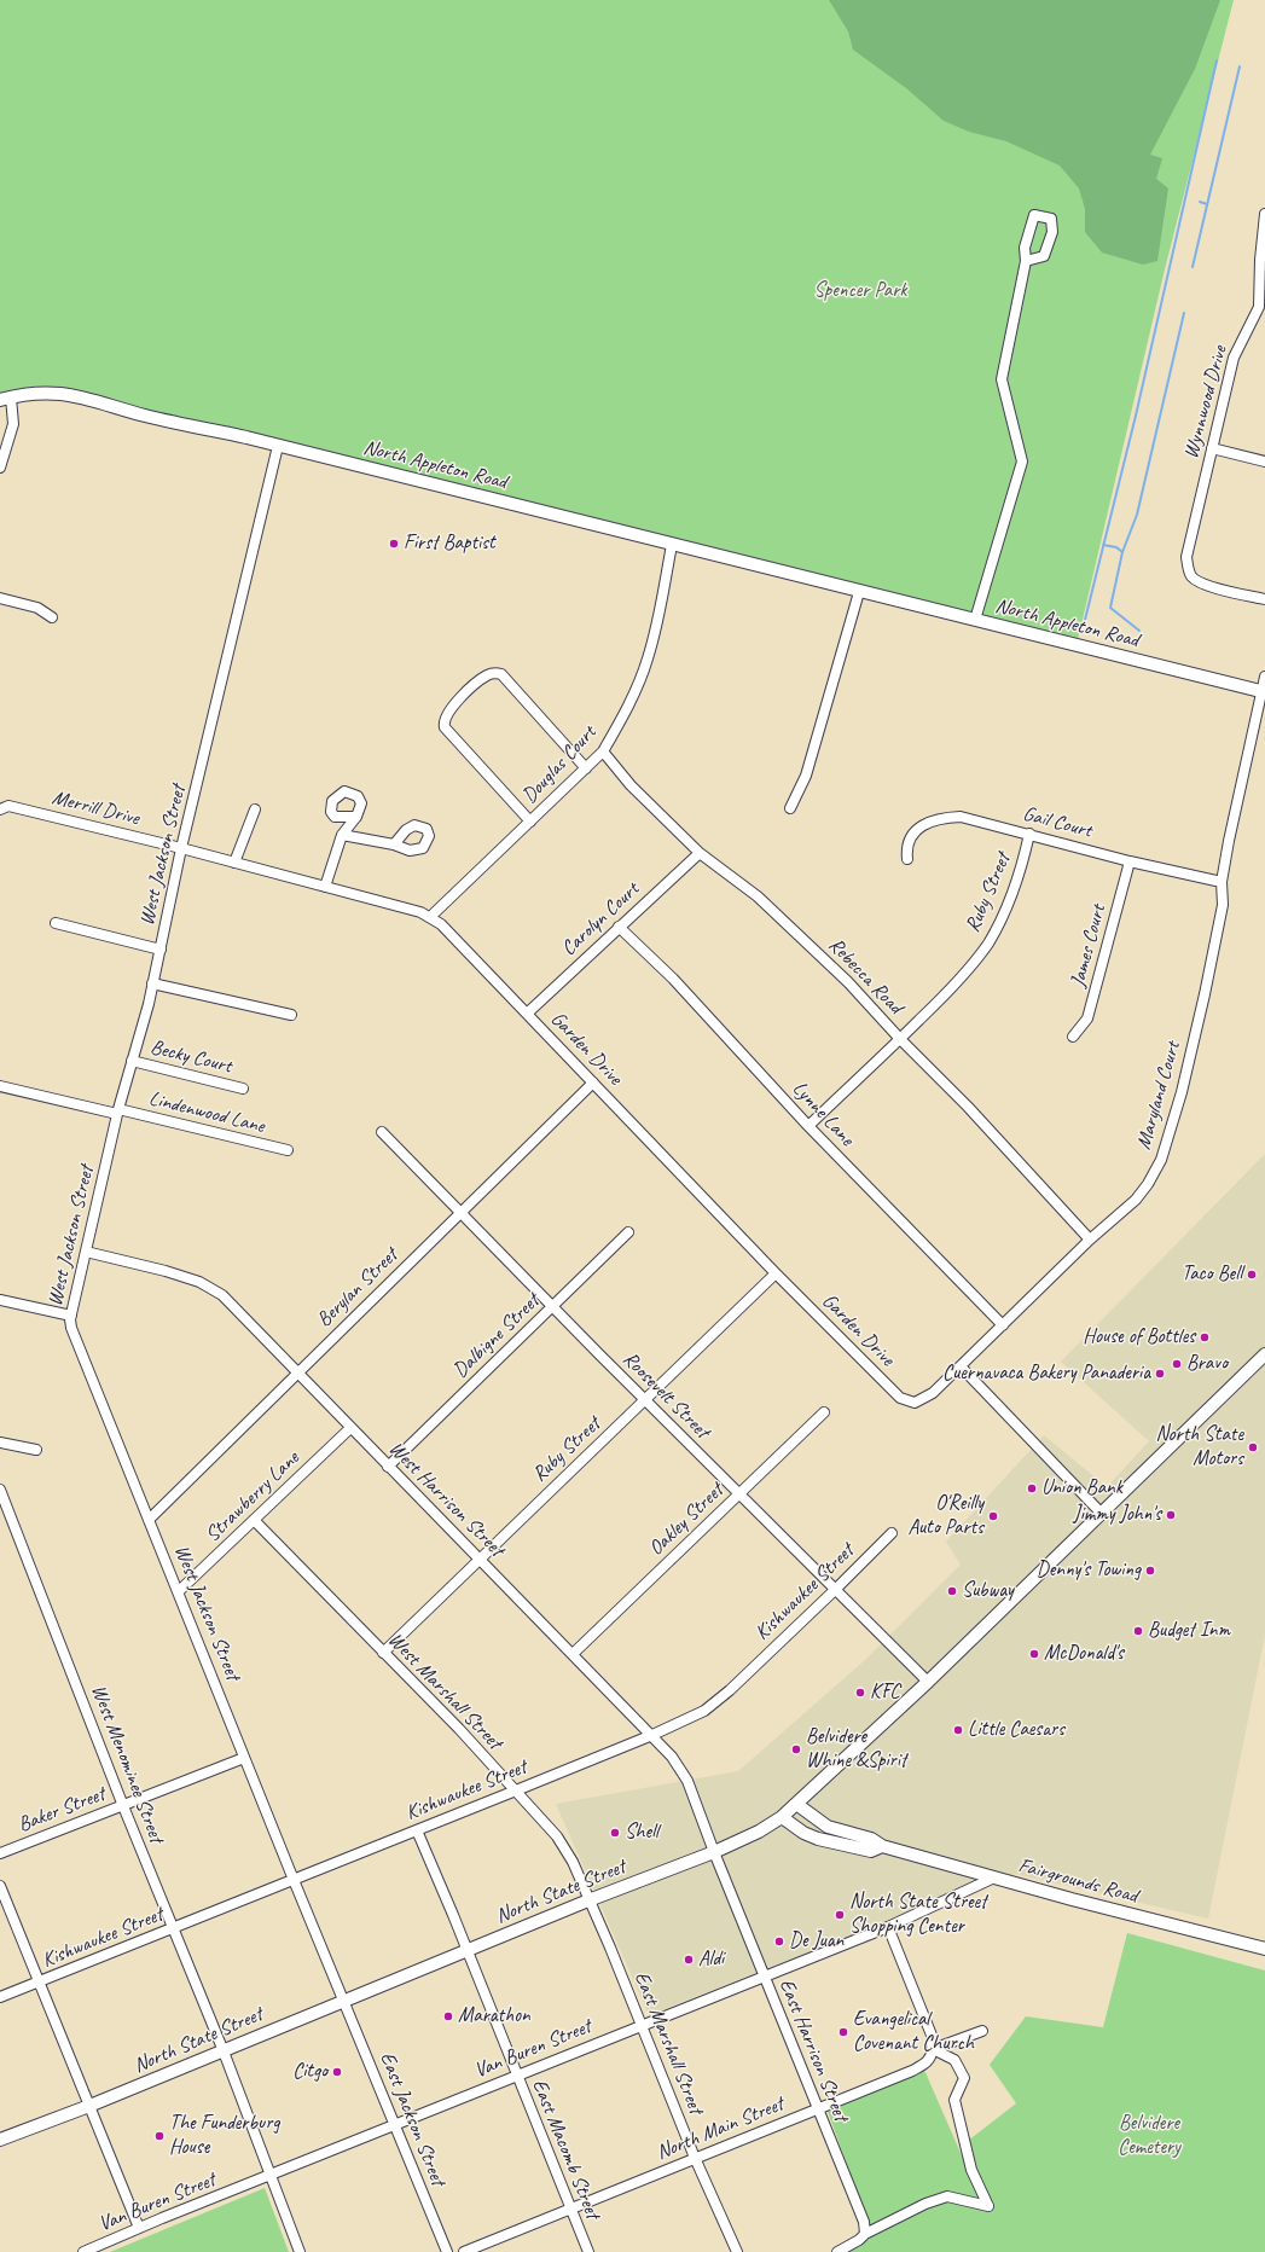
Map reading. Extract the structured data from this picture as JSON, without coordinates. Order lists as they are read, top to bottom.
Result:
{
  "streets": {
    "main road": ["North Appleton Road", "Fairgrounds Road", "North State Street"],
    "street": [
      "Wynnwood Drive",
      "Douglas Court",
      "Merrill Drive",
      "Gail Court",
      "West Jackson Street",
      "Ruby Street",
      "Carolyn Court",
      "James Court",
      "Rebecca Road",
      "Garden Drive",
      "Becky Court",
      "Maryland Court",
      "Lindenwood Lane",
      "Lynne Lane",
      "Berylan Street",
      "Dalbigne Street",
      "Roosevelt Street",
      "Strawberry Lane",
      "West Harrison Street",
      "Oakley Street",
      "Kishwaukee Street",
      "West Marshall Street",
      "West Menominee Street",
      "Baker Street",
      "East Marshall Street",
      "Van Buren Street",
      "East Harrison Street",
      "East Jackson Street",
      "North Main Street",
      "East Macomb Street"
    ]
  },
  "crossings": [
    ["North Appleton Road", "Douglas Court"],
    ["North Appleton Road", "West Jackson Street"],
    ["North Appleton Road", "Maryland Court"],
    ["Douglas Court", "Rebecca Road"],
    ["Douglas Court", "Garden Drive"],
    ["Merrill Drive", "West Jackson Street"],
    ["Merrill Drive", "Garden Drive"],
    ["Gail Court", "Ruby Street"],
    ["Gail Court", "James Court"],
    ["Gail Court", "Maryland Court"],
    ["West Jackson Street", "Garden Drive"],
    ["West Jackson Street", "Becky Court"],
    ["West Jackson Street", "Lindenwood Lane"],
    ["West Jackson Street", "Berylan Street"],
    ["West Jackson Street", "Strawberry Lane"],
    ["West Jackson Street", "West Harrison Street"],
    ["West Jackson Street", "Kishwaukee Street"],
    ["West Jackson Street", "Baker Street"],
    ["West Jackson Street", "North State Street"],
    ["West Jackson Street", "East Jackson Street"],
    ["Ruby Street", "Rebecca Road"],
    ["Ruby Street", "Garden Drive"],
    ["Ruby Street", "Lynne Lane"],
    ["Ruby Street", "Roosevelt Street"],
    ["Ruby Street", "West Harrison Street"],
    ["Ruby Street", "West Marshall Street"],
    ["Carolyn Court", "Rebecca Road"],
    ["Carolyn Court", "Garden Drive"],
    ["Carolyn Court", "Lynne Lane"],
    ["Rebecca Road", "Maryland Court"],
    ["Garden Drive", "Maryland Court"],
    ["Garden Drive", "Berylan Street"],
    ["Maryland Court", "Lynne Lane"],
    ["Berylan Street", "Roosevelt Street"],
    ["Berylan Street", "West Harrison Street"],
    ["Dalbigne Street", "Roosevelt Street"],
    ["Dalbigne Street", "West Harrison Street"],
    ["Roosevelt Street", "Oakley Street"],
    ["Roosevelt Street", "Kishwaukee Street"],
    ["Roosevelt Street", "North State Street"],
    ["Strawberry Lane", "West Harrison Street"],
    ["Strawberry Lane", "West Marshall Street"],
    ["West Harrison Street", "Oakley Street"],
    ["West Harrison Street", "Kishwaukee Street"],
    ["West Harrison Street", "North State Street"],
    ["West Harrison Street", "East Harrison Street"],
    ["Kishwaukee Street", "West Marshall Street"],
    ["Kishwaukee Street", "West Menominee Street"],
    ["Kishwaukee Street", "East Macomb Street"],
    ["West Marshall Street", "North State Street"],
    ["West Marshall Street", "East Marshall Street"],
    ["West Menominee Street", "Baker Street"],
    ["West Menominee Street", "North State Street"],
    ["West Menominee Street", "Van Buren Street"],
    ["Fairgrounds Road", "North State Street"],
    ["Fairgrounds Road", "Van Buren Street"],
    ["North State Street", "East Marshall Street"],
    ["North State Street", "East Harrison Street"],
    ["North State Street", "East Jackson Street"],
    ["North State Street", "East Macomb Street"],
    ["East Marshall Street", "Van Buren Street"],
    ["East Marshall Street", "North Main Street"],
    ["Van Buren Street", "East Harrison Street"],
    ["Van Buren Street", "East Jackson Street"],
    ["Van Buren Street", "East Macomb Street"],
    ["East Harrison Street", "North Main Street"],
    ["North Main Street", "East Macomb Street"]
  ],
  "parks": ["Spencer Park", "Belvidere Cemetery"],
  "places": [
    "First Baptist",
    "Taco Bell",
    "House of Bottles",
    "Bravo",
    "Cuernavaca Bakery Panaderia",
    "North State Motors",
    "Union Bank",
    "Jimmy John's",
    "O'Reilly Auto Parts",
    "Denny's Towing",
    "Subway",
    "Budget Inm",
    "McDonald's",
    "KFC",
    "Little Caesars",
    "Belvidere Whine &Spirit",
    "Shell",
    "North State Street Shopping Center",
    "De Juan",
    "Aldi",
    "Marathon",
    "Evangelical Covenant Church",
    "Citgo",
    "The Funderburg House"
  ]
}
